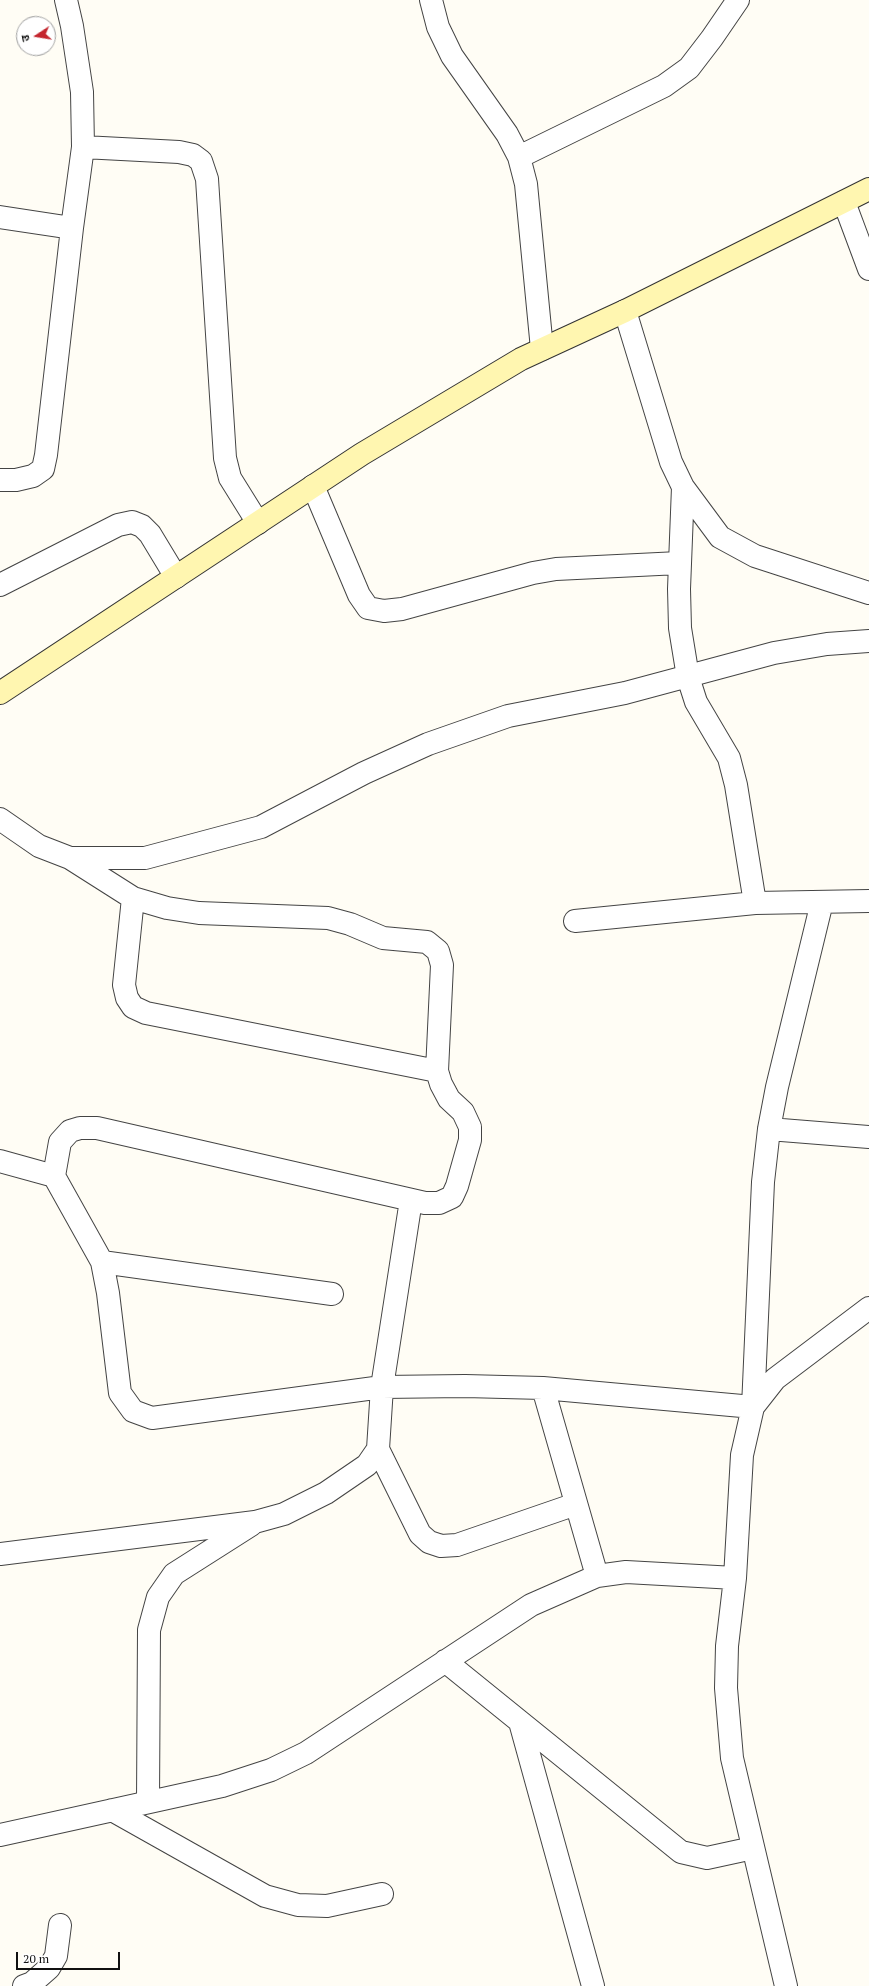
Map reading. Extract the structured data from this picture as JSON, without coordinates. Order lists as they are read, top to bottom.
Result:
{
  "scale_bar": "20 m",
  "north": "left"
}
